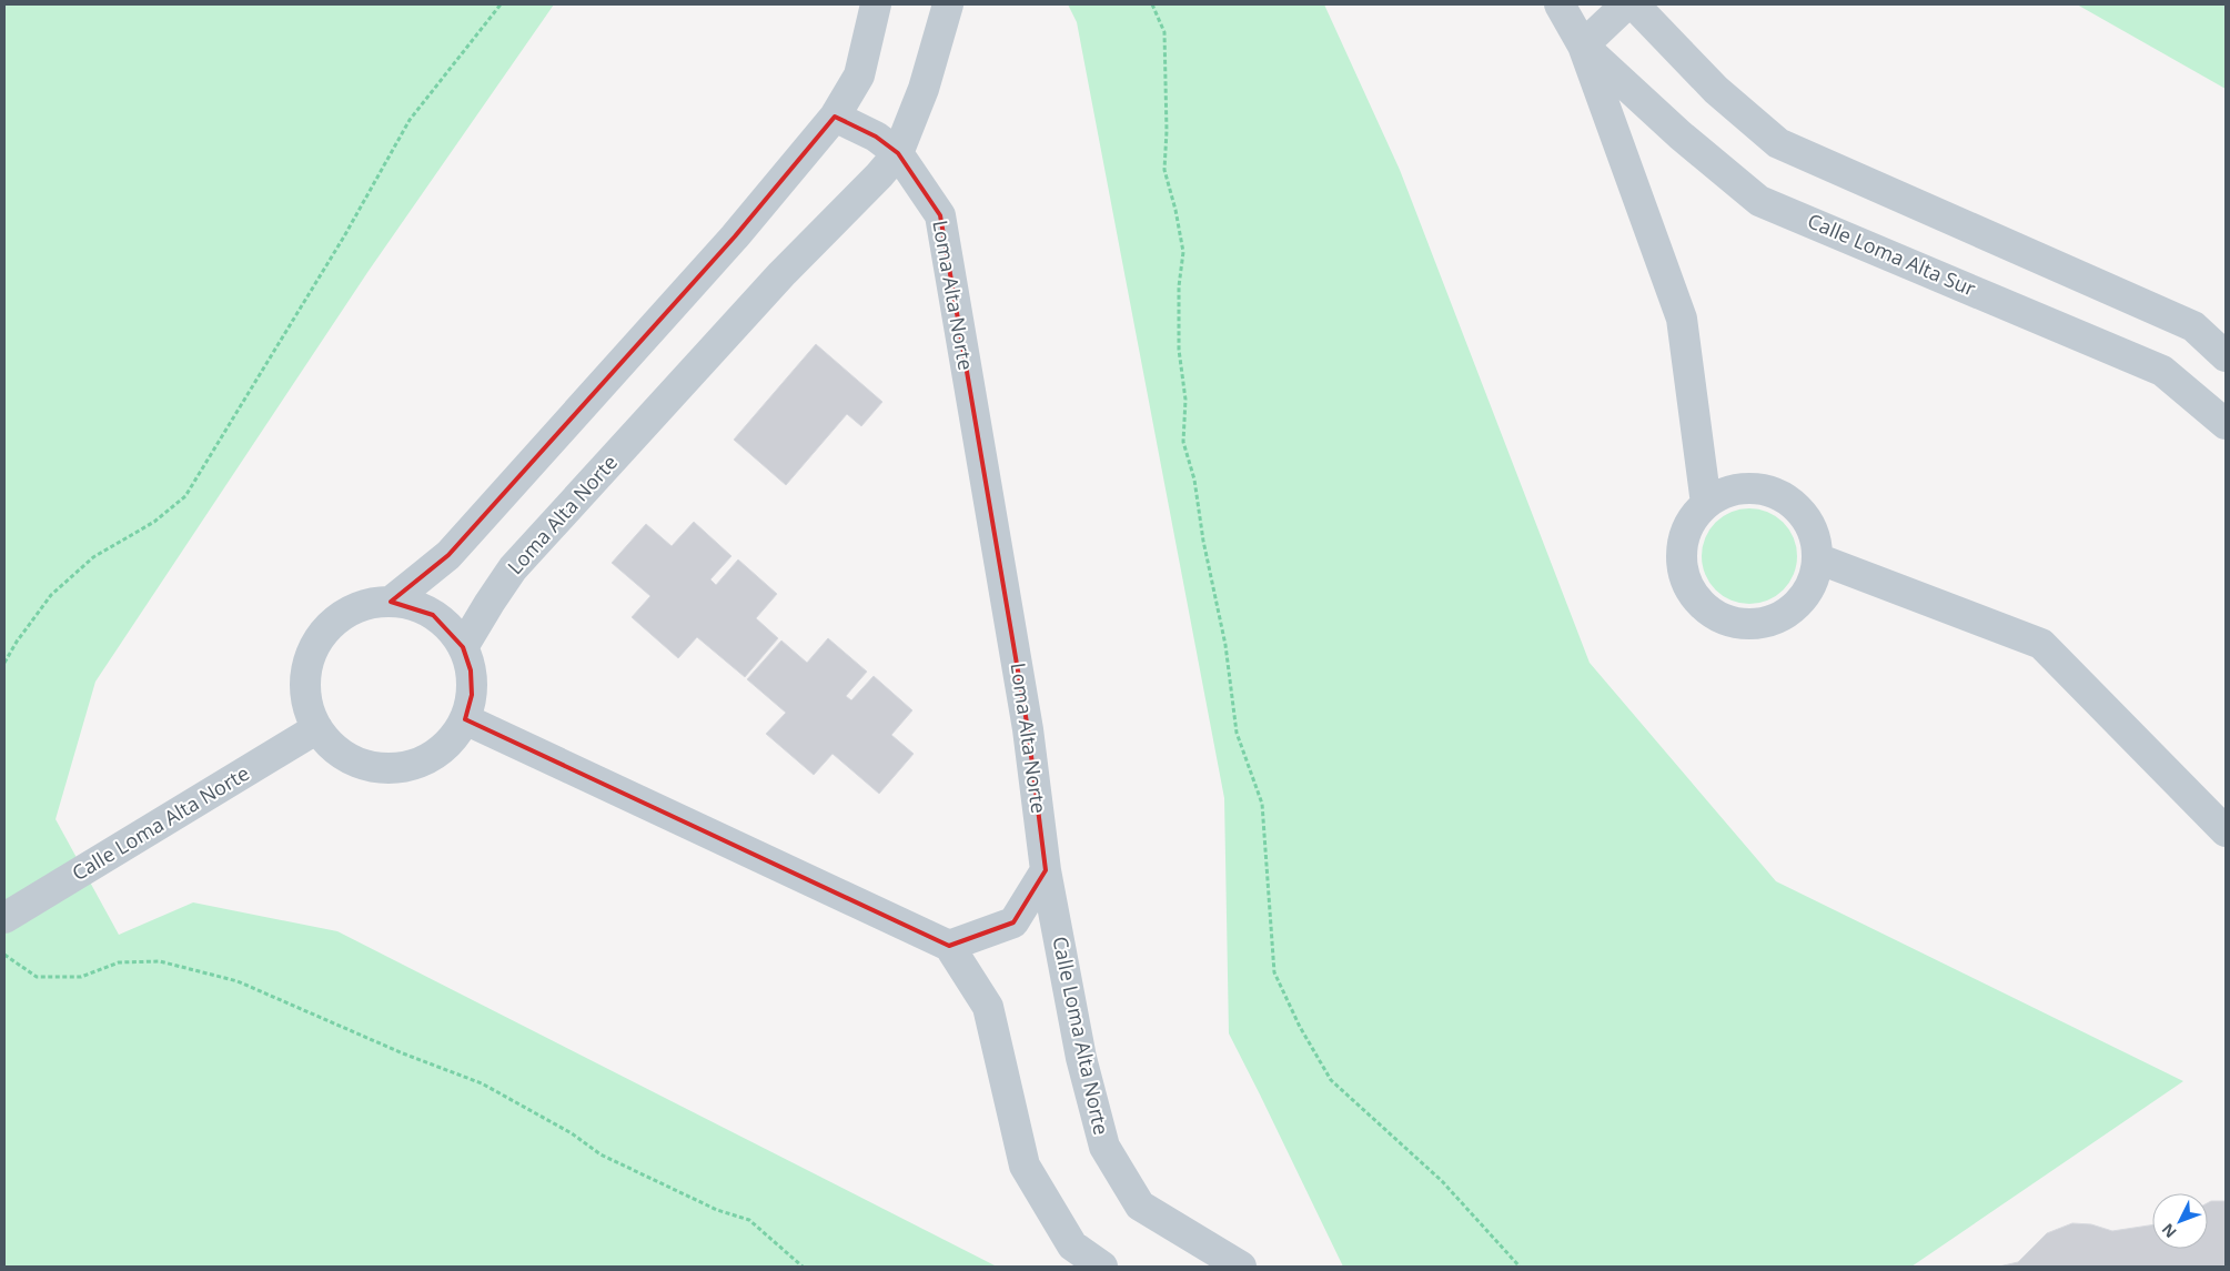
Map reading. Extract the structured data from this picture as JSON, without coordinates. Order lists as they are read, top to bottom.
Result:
{
  "streets": {
    "street": ["Calle Loma Alta Sur", "Loma Alta Norte", "Calle Loma Alta Norte"]
  },
  "crossings": [
    ["Loma Alta Norte", "Calle Loma Alta Norte"]
  ],
  "north": "bottom left"
}
